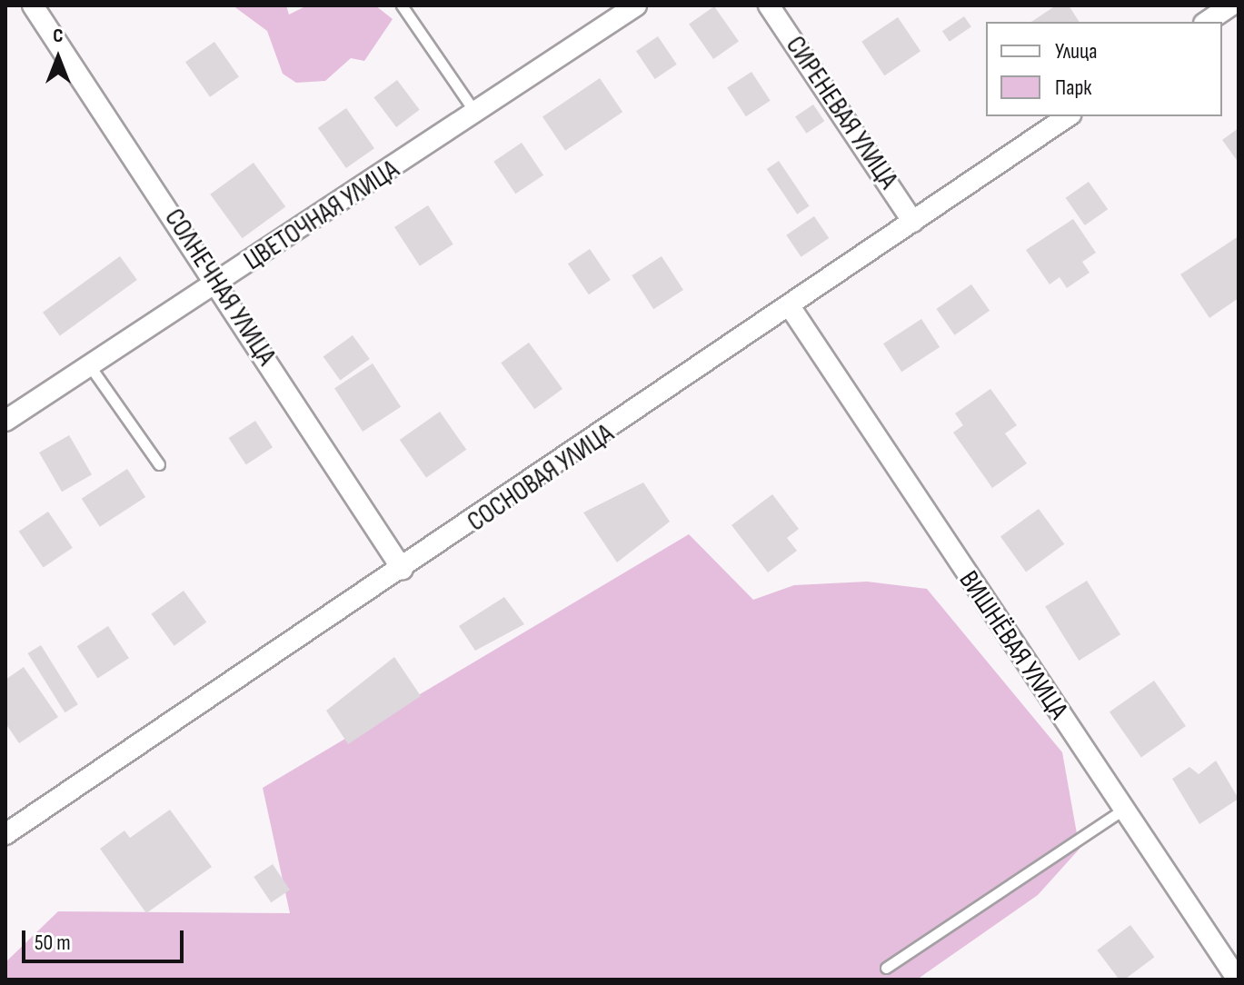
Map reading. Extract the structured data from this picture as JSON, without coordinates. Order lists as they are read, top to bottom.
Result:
{
  "streets": {
    "street": [
      "СИРЕНЕВАЯ УЛИЦА",
      "ЦВЕТОЧНАЯ УЛИЦА",
      "СОЛНЕЧНАЯ УЛИЦА",
      "СОСНОВАЯ УЛИЦА",
      "ВИШНЁВАЯ УЛИЦА"
    ]
  },
  "crossings": [
    ["СИРЕНЕВАЯ УЛИЦА", "СОСНОВАЯ УЛИЦА"],
    ["ЦВЕТОЧНАЯ УЛИЦА", "СОЛНЕЧНАЯ УЛИЦА"],
    ["СОЛНЕЧНАЯ УЛИЦА", "СОСНОВАЯ УЛИЦА"],
    ["СОСНОВАЯ УЛИЦА", "ВИШНЁВАЯ УЛИЦА"]
  ],
  "legend": ["Улица", "Парк"],
  "scale_bar": "50 m",
  "north": "top"
}
